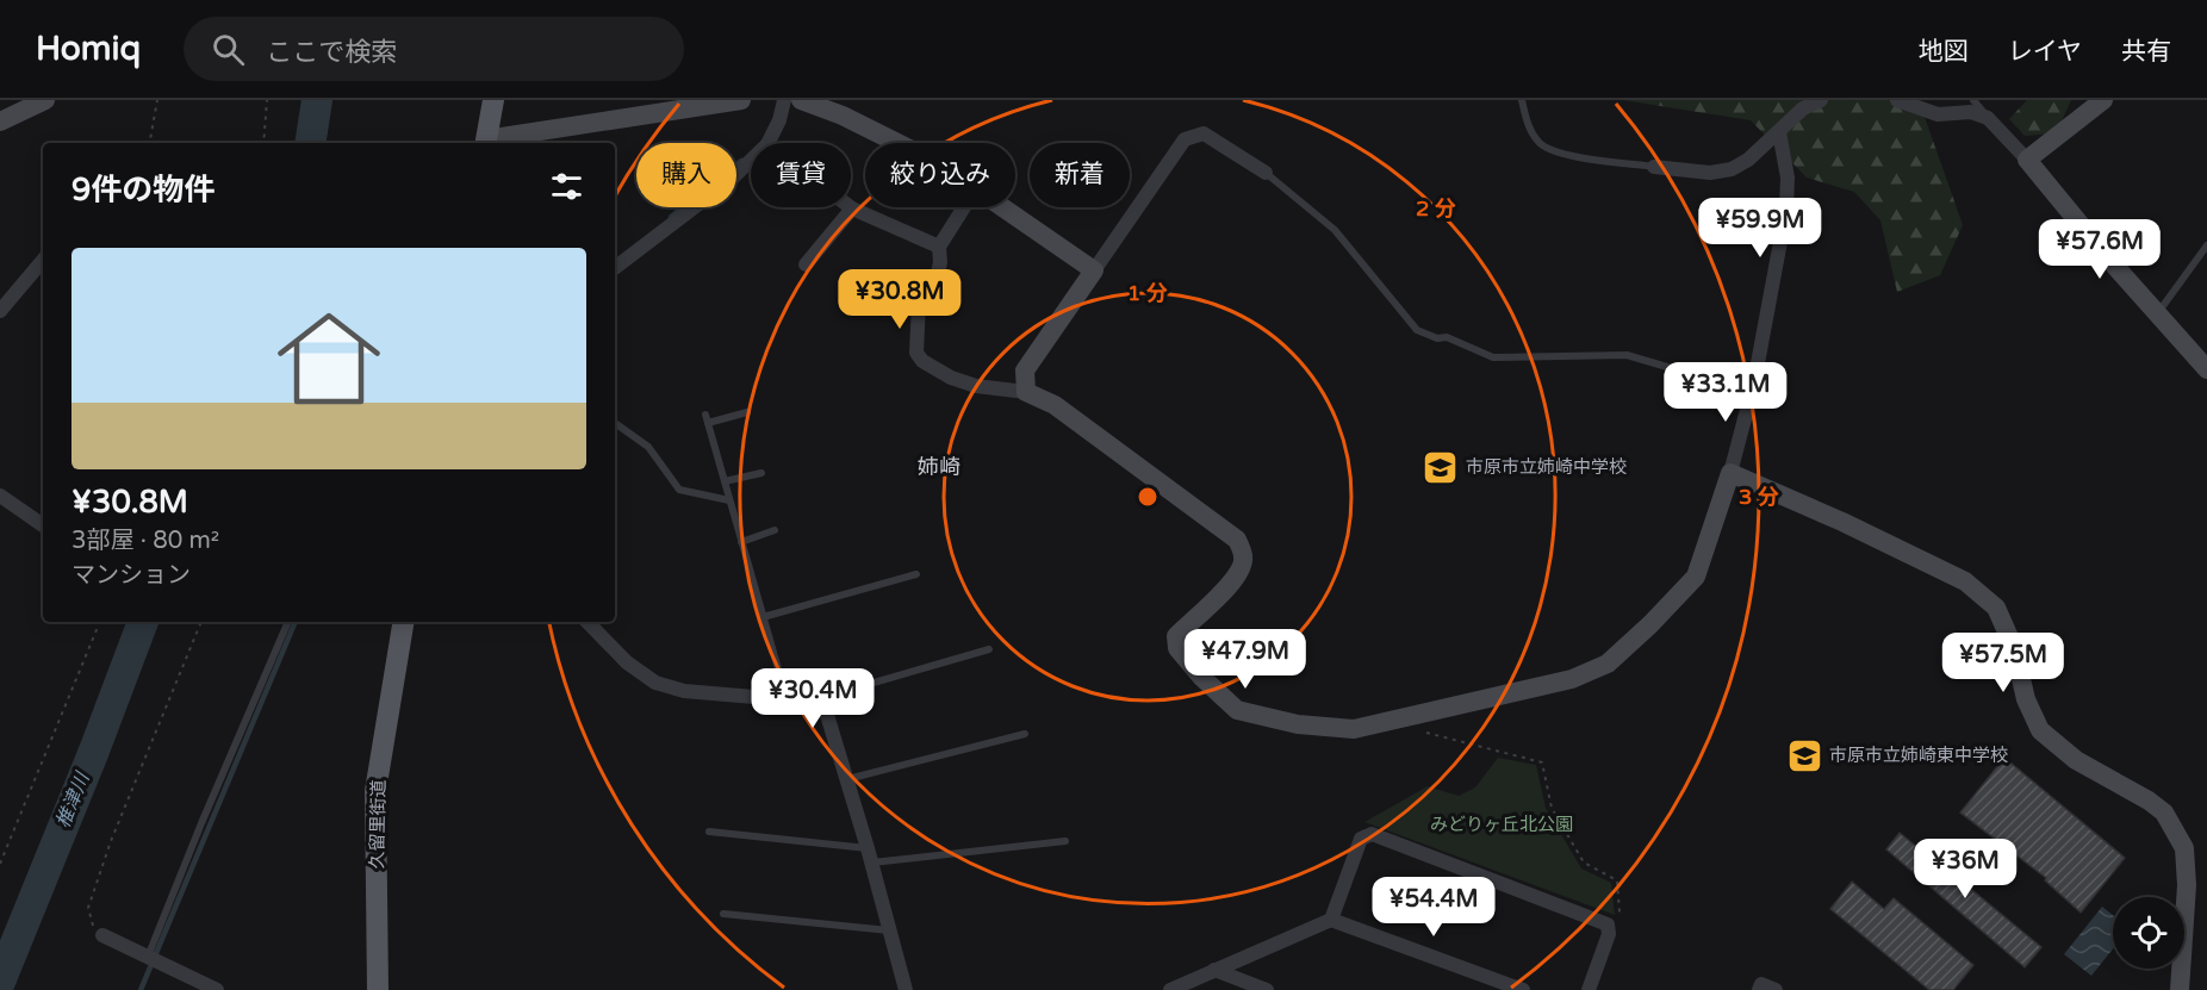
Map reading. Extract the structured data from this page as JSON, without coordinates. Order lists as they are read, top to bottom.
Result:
{
  "streets": {
    "main road": ["久留里街道"]
  },
  "districts": ["姉崎"],
  "water": ["椎津川"],
  "parks": ["みどりヶ丘北公園"],
  "places": {
    "school or university": ["市原市立姉崎中学校", "市原市立姉崎東中学校"]
  },
  "page": {
    "header": "Homiq",
    "search": "ここで検索",
    "nav": ["地図", "レイヤ", "共有"],
    "chip": [
      "購入",
      "賃貸",
      "絞り込み",
      "新着"
    ],
    "heading": "9件の物件",
    "price": [
      "¥59.9M",
      "¥57.6M",
      "¥30.8M",
      "¥33.1M",
      "¥47.9M",
      "¥57.5M",
      "¥30.4M",
      "¥36M",
      "¥54.4M"
    ],
    "list": [
      {
        "name": "¥30.8M",
        "note": "3部屋 · 80 m² · マンション"
      }
    ]
  },
  "rings": ["2 分", "1 分", "3 分"]
}
